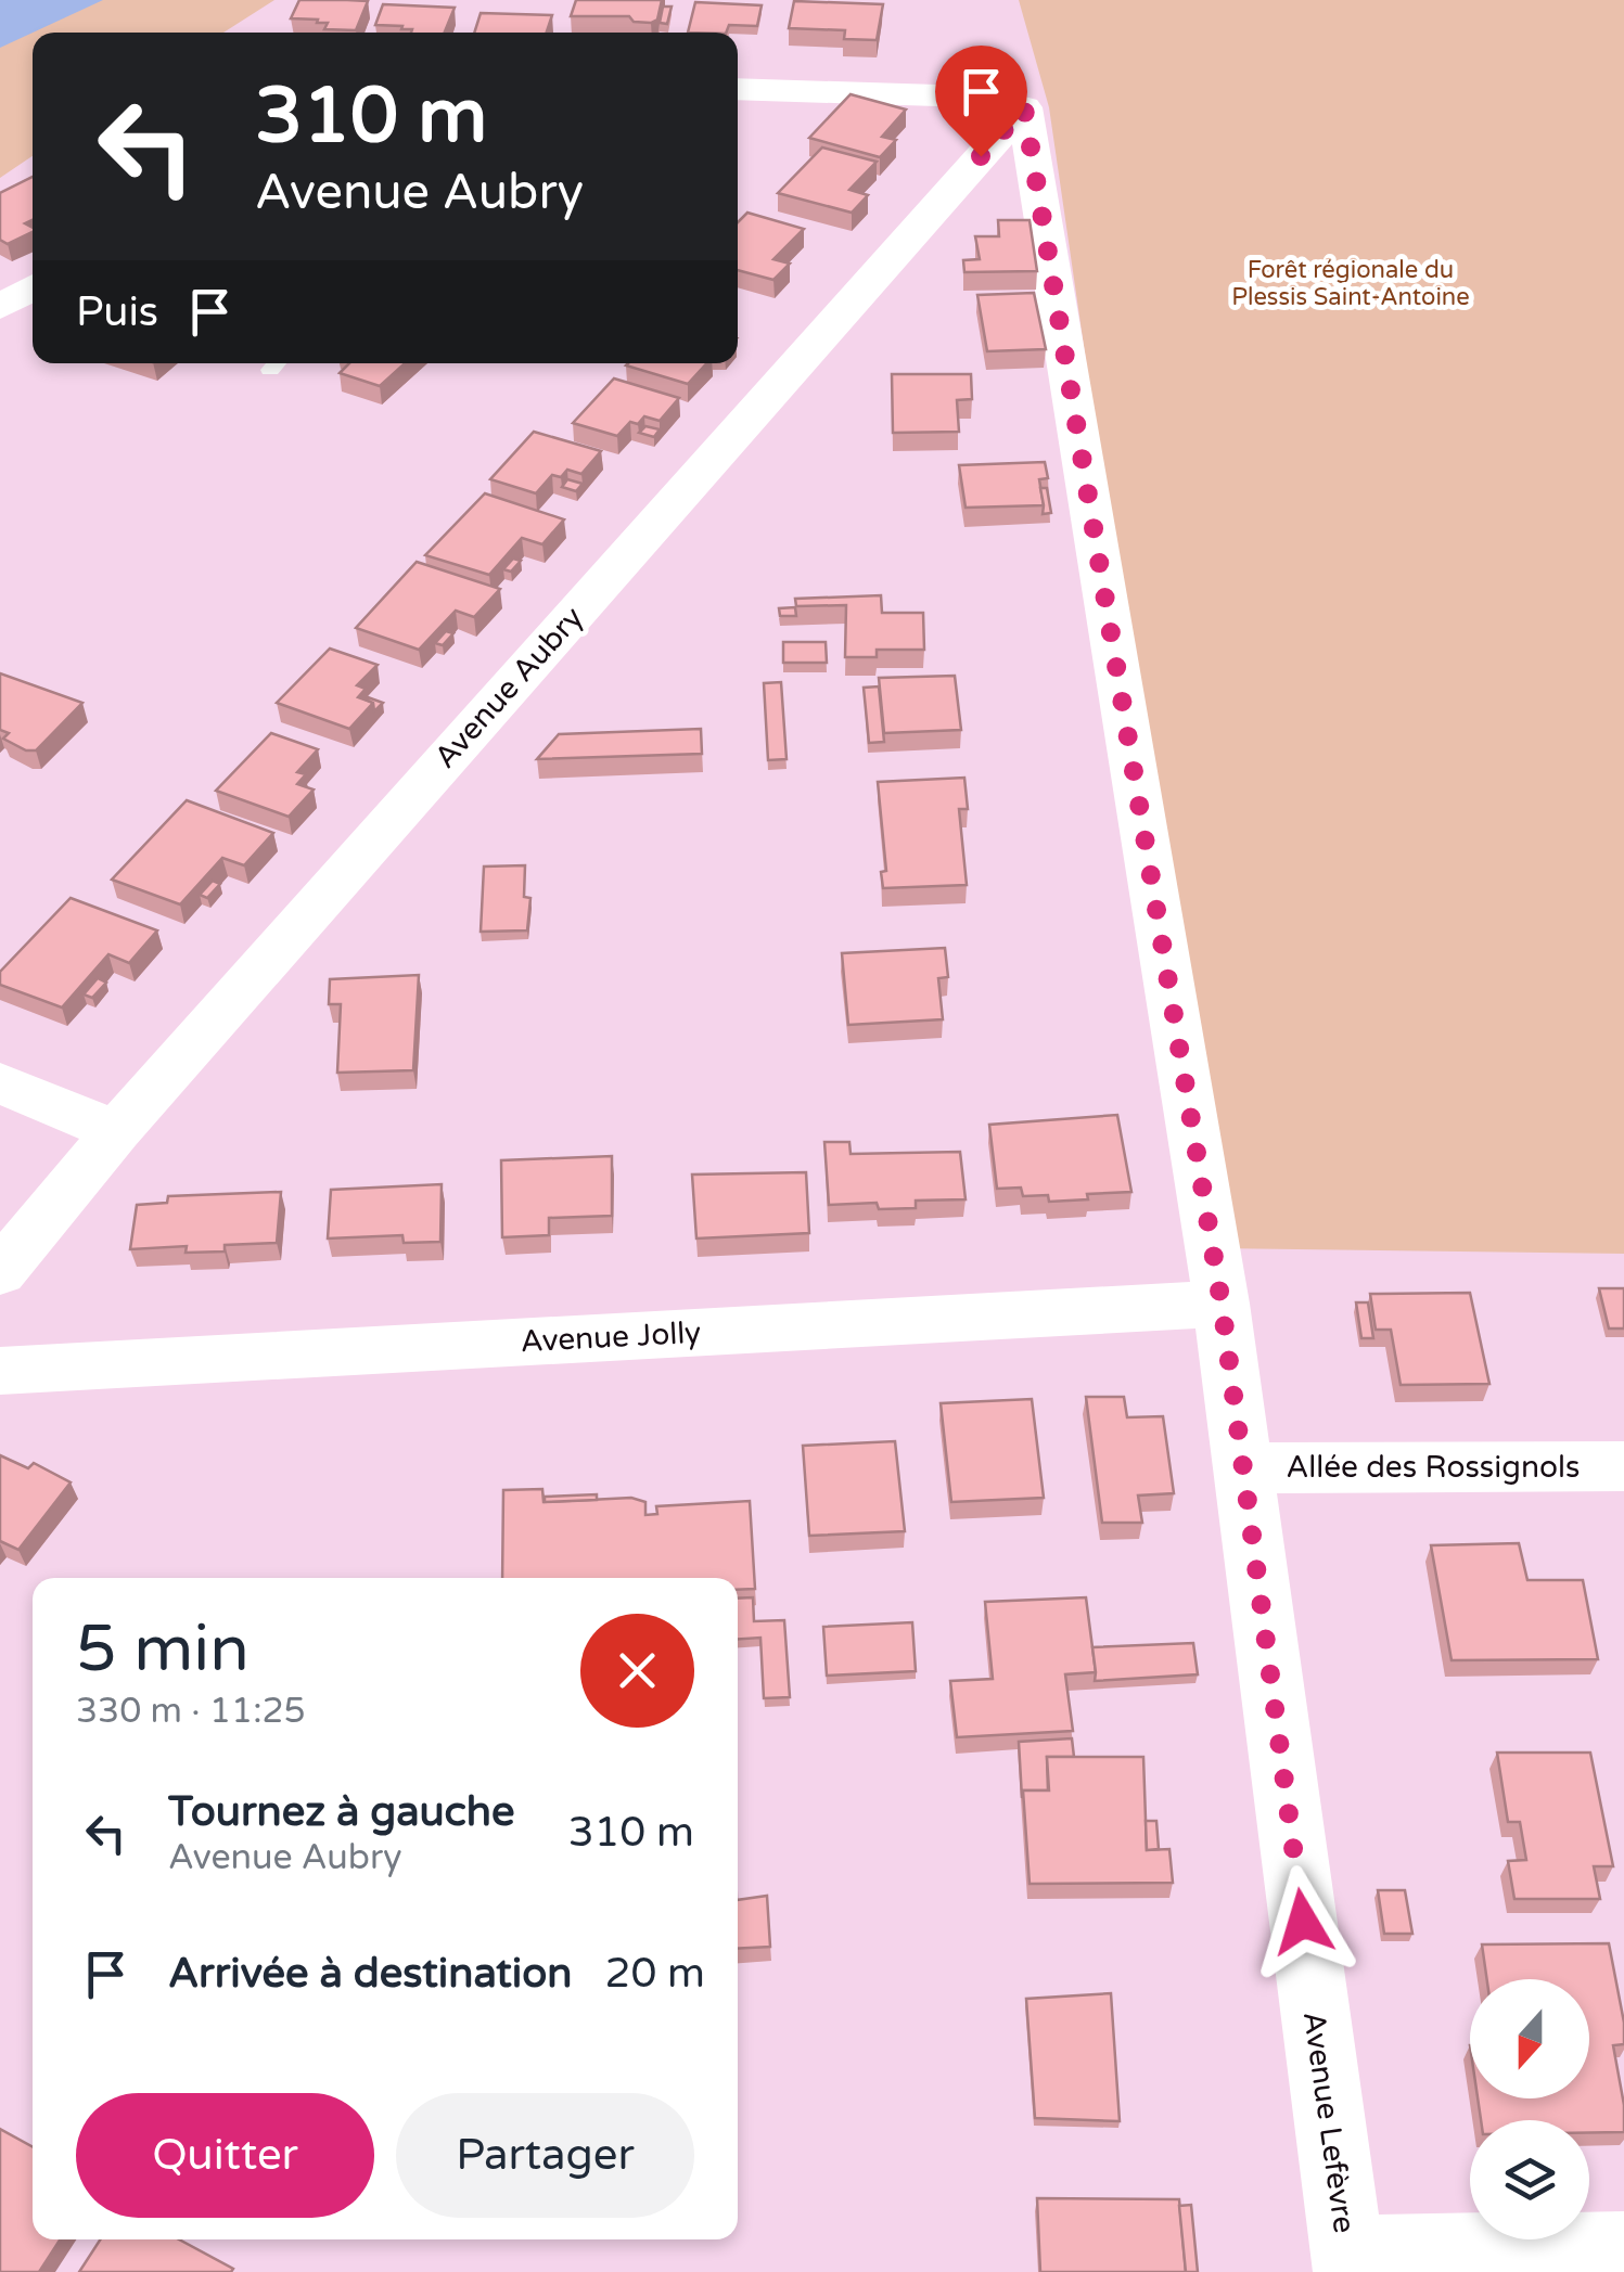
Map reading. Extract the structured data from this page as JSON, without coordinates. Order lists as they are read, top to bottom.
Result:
{
  "streets": {
    "street": [
      "Avenue Aubry",
      "Avenue Jolly",
      "Allée des Rossignols",
      "Avenue Lefèvre"
    ]
  },
  "crossings": [
    ["Avenue Aubry", "Avenue Lefèvre"],
    ["Avenue Jolly", "Avenue Lefèvre"],
    ["Allée des Rossignols", "Avenue Lefèvre"]
  ],
  "parks": ["Forêt régionale du Plessis Saint-Antoine"],
  "north": "bottom",
  "page": {
    "turn": ["310 m", "Avenue Aubry"],
    "then": "Puis",
    "heading": ["5 min", "330 m · 11:25"],
    "list": [
      {
        "name": "Tournez à gauche",
        "note": "Avenue Aubry",
        "value": "310 m"
      },
      {
        "name": "Arrivée à destination",
        "value": "20 m"
      }
    ],
    "buttons": ["Quitter", "Partager"]
  }
}
